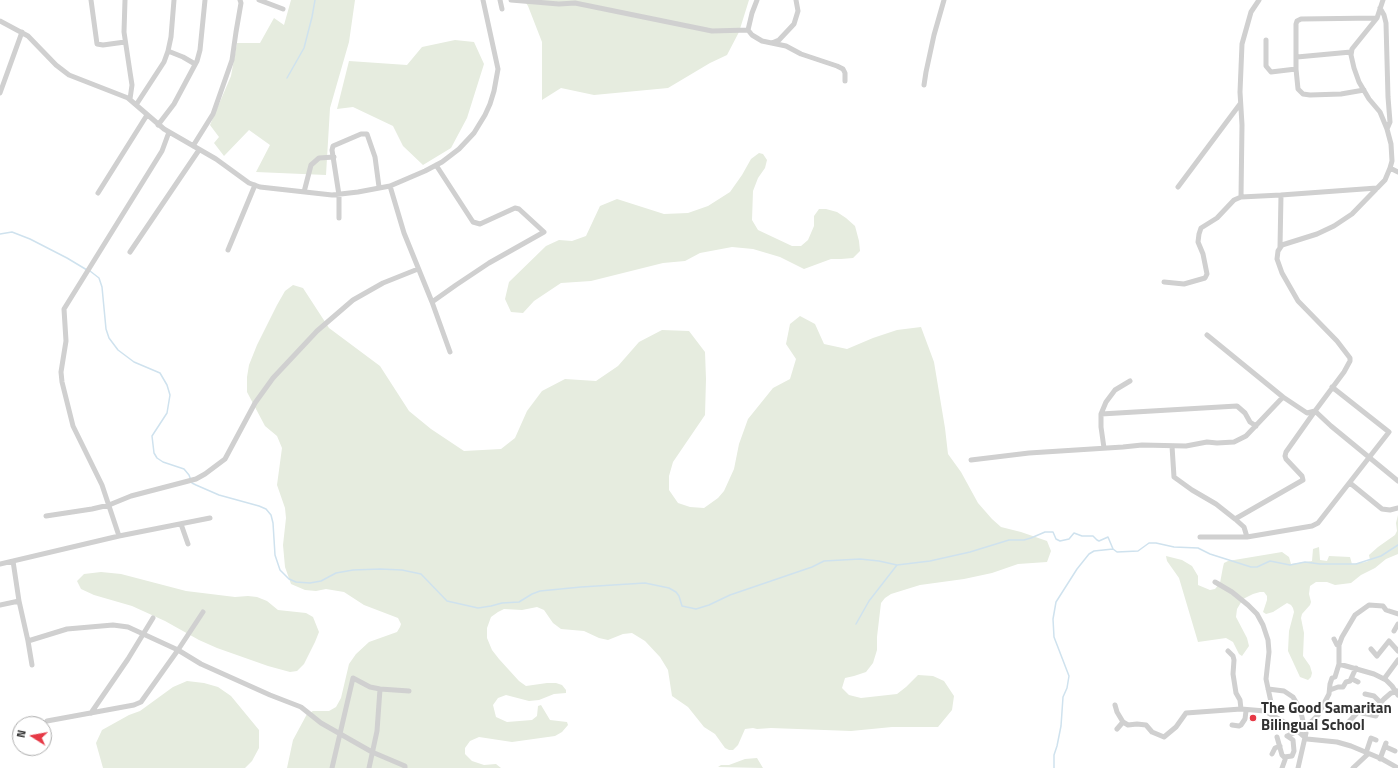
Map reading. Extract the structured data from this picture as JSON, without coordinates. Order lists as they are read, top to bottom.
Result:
{
  "places": ["The Good Samaritan Bilingual School"],
  "north": "left"
}
